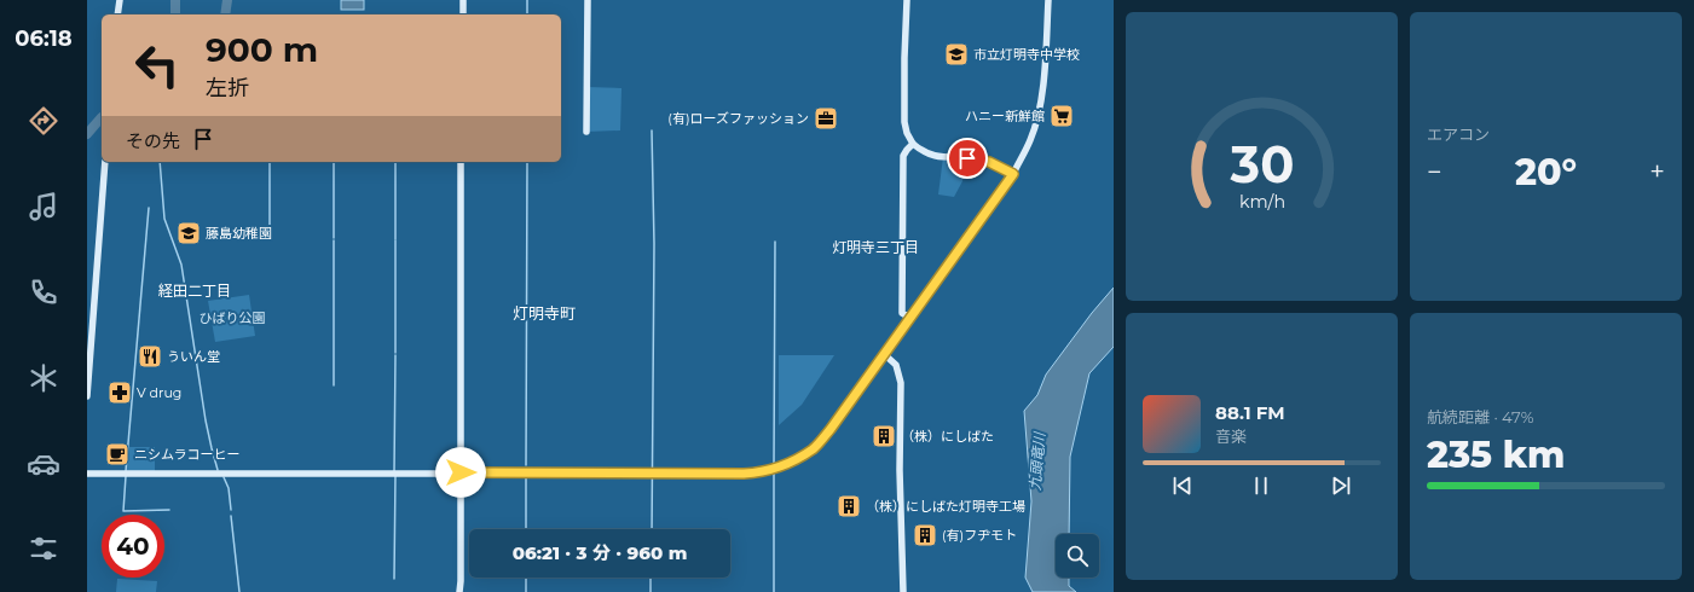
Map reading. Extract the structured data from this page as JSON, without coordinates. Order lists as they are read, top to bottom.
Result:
{
  "districts": ["灯明寺三丁目", "経田二丁目", "灯明寺町"],
  "water": ["九頭竜川"],
  "parks": ["ひばり公園"],
  "places": {
    "school or university": ["市立灯明寺中学校", "藤島幼稚園"],
    "supermarket": ["ハニー新鮮館"],
    "office": ["(有)ローズファッション"],
    "restaurant": ["ういん堂"],
    "pharmacy": ["V drug"],
    "building": ["（株）にしばた", "（株）にしばた灯明寺工場", "(有)フヂモト"],
    "cafe": ["ニシムラコーヒー"]
  },
  "page": {
    "tabs": "06:18",
    "tile": [
      "エアコン",
      ["航続距離 · 47%", "235 km"]
    ],
    "turn": ["900 m", "左折"],
    "then": "その先",
    "heat": ["−", "20°", "+"],
    "song": ["88.1 FM", "音楽"],
    "limit": "40",
    "trip": "06:21 · 3 分 · 960 m",
    "gauge": ["30", "km/h"]
  }
}
